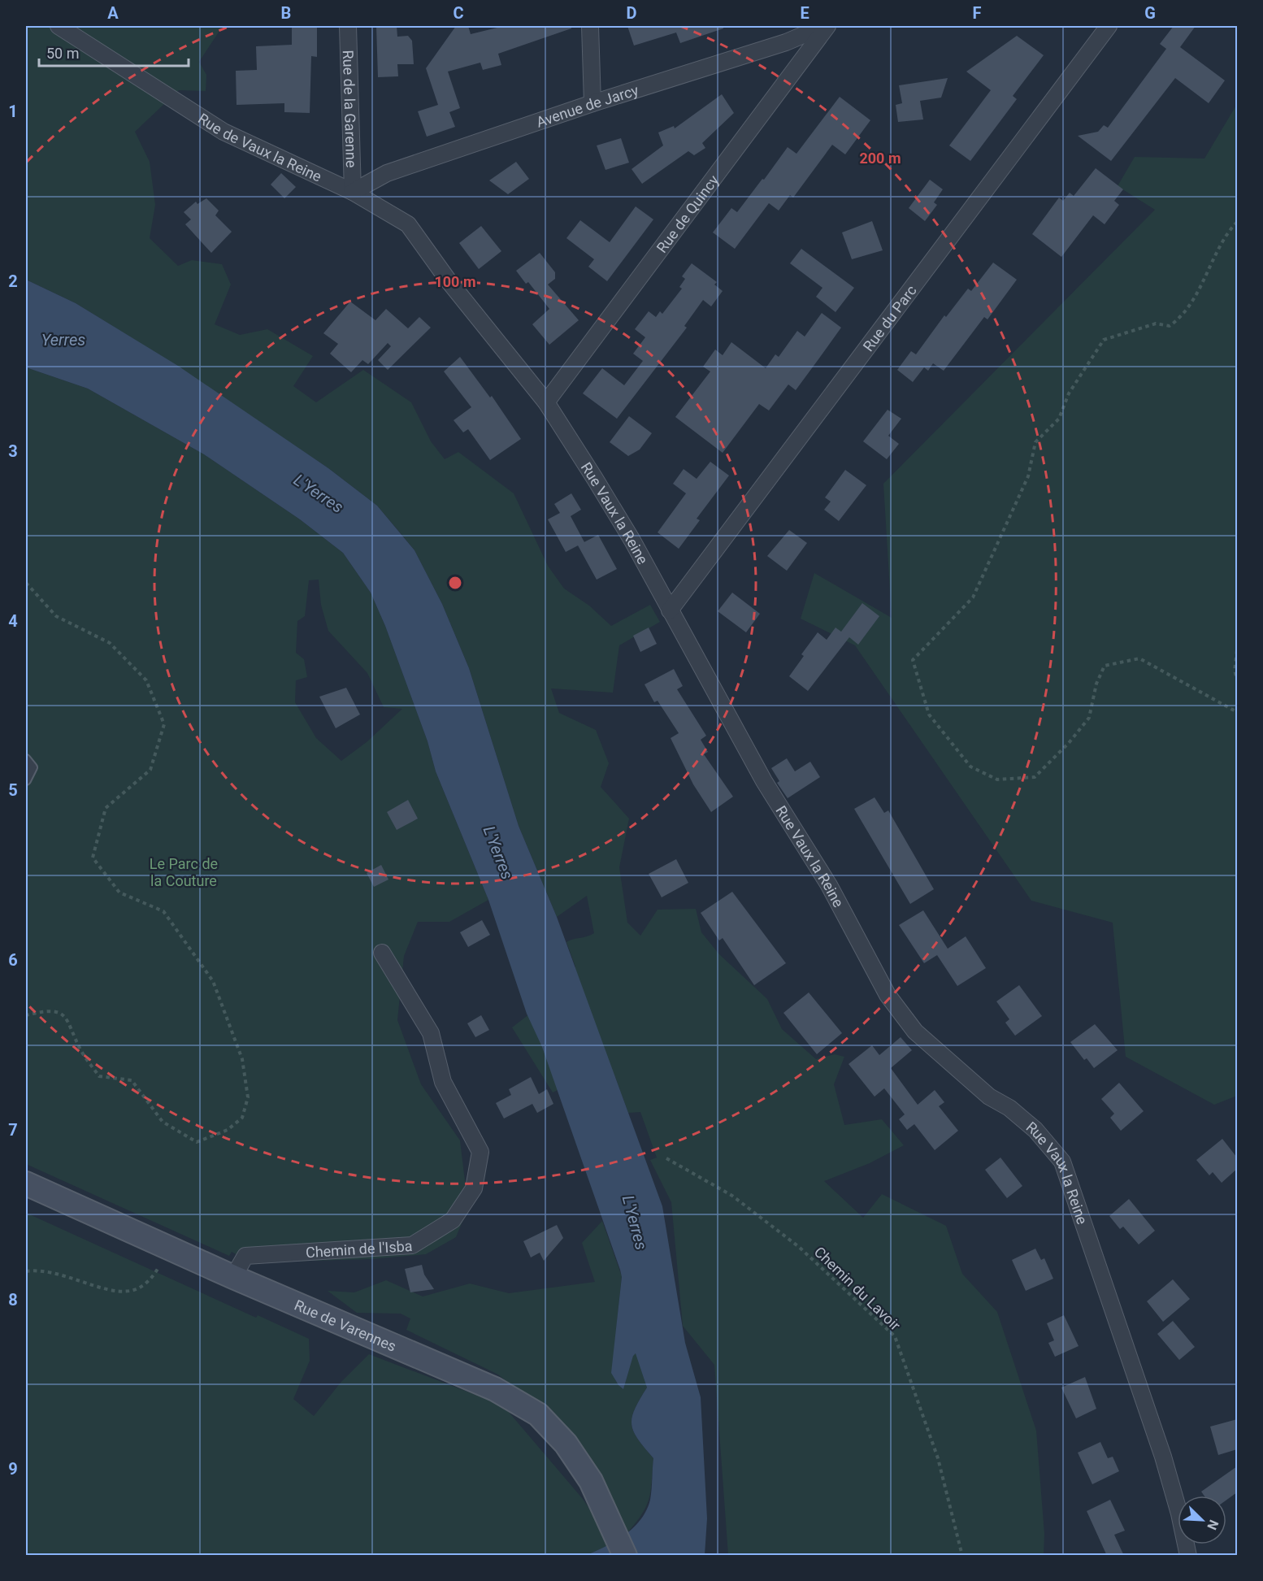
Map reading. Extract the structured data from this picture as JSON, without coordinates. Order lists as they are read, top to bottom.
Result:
{
  "streets": {
    "street": [
      "Avenue de Jarcy",
      "Rue de la Garenne",
      "Rue de Vaux la Reine",
      "Rue de Quincy",
      "Rue du Parc",
      "Rue Vaux la Reine",
      "Chemin de l'Isba",
      "Rue de Varennes"
    ],
    "path": ["Chemin du Lavoir"]
  },
  "crossings": [
    ["Avenue de Jarcy", "Rue de la Garenne"],
    ["Avenue de Jarcy", "Rue de Vaux la Reine"],
    ["Avenue de Jarcy", "Rue de Quincy"],
    ["Avenue de Jarcy", "Rue Vaux la Reine"],
    ["Rue de la Garenne", "Rue de Vaux la Reine"],
    ["Rue de la Garenne", "Rue Vaux la Reine"],
    ["Rue de Vaux la Reine", "Rue Vaux la Reine"],
    ["Rue de Quincy", "Rue Vaux la Reine"],
    ["Rue du Parc", "Rue Vaux la Reine"],
    ["Chemin de l'Isba", "Rue de Varennes"]
  ],
  "water": ["Yerres", "L'Yerres"],
  "parks": ["Le Parc de la Couture"],
  "scale_bar": "50 m",
  "north": "bottom right",
  "grid": {
    "columns": [
      "A",
      "B",
      "C",
      "D",
      "E",
      "F",
      "G"
    ],
    "rows": [
      "1",
      "2",
      "3",
      "4",
      "5",
      "6",
      "7",
      "8",
      "9"
    ]
  },
  "rings": ["200 m", "100 m"]
}
